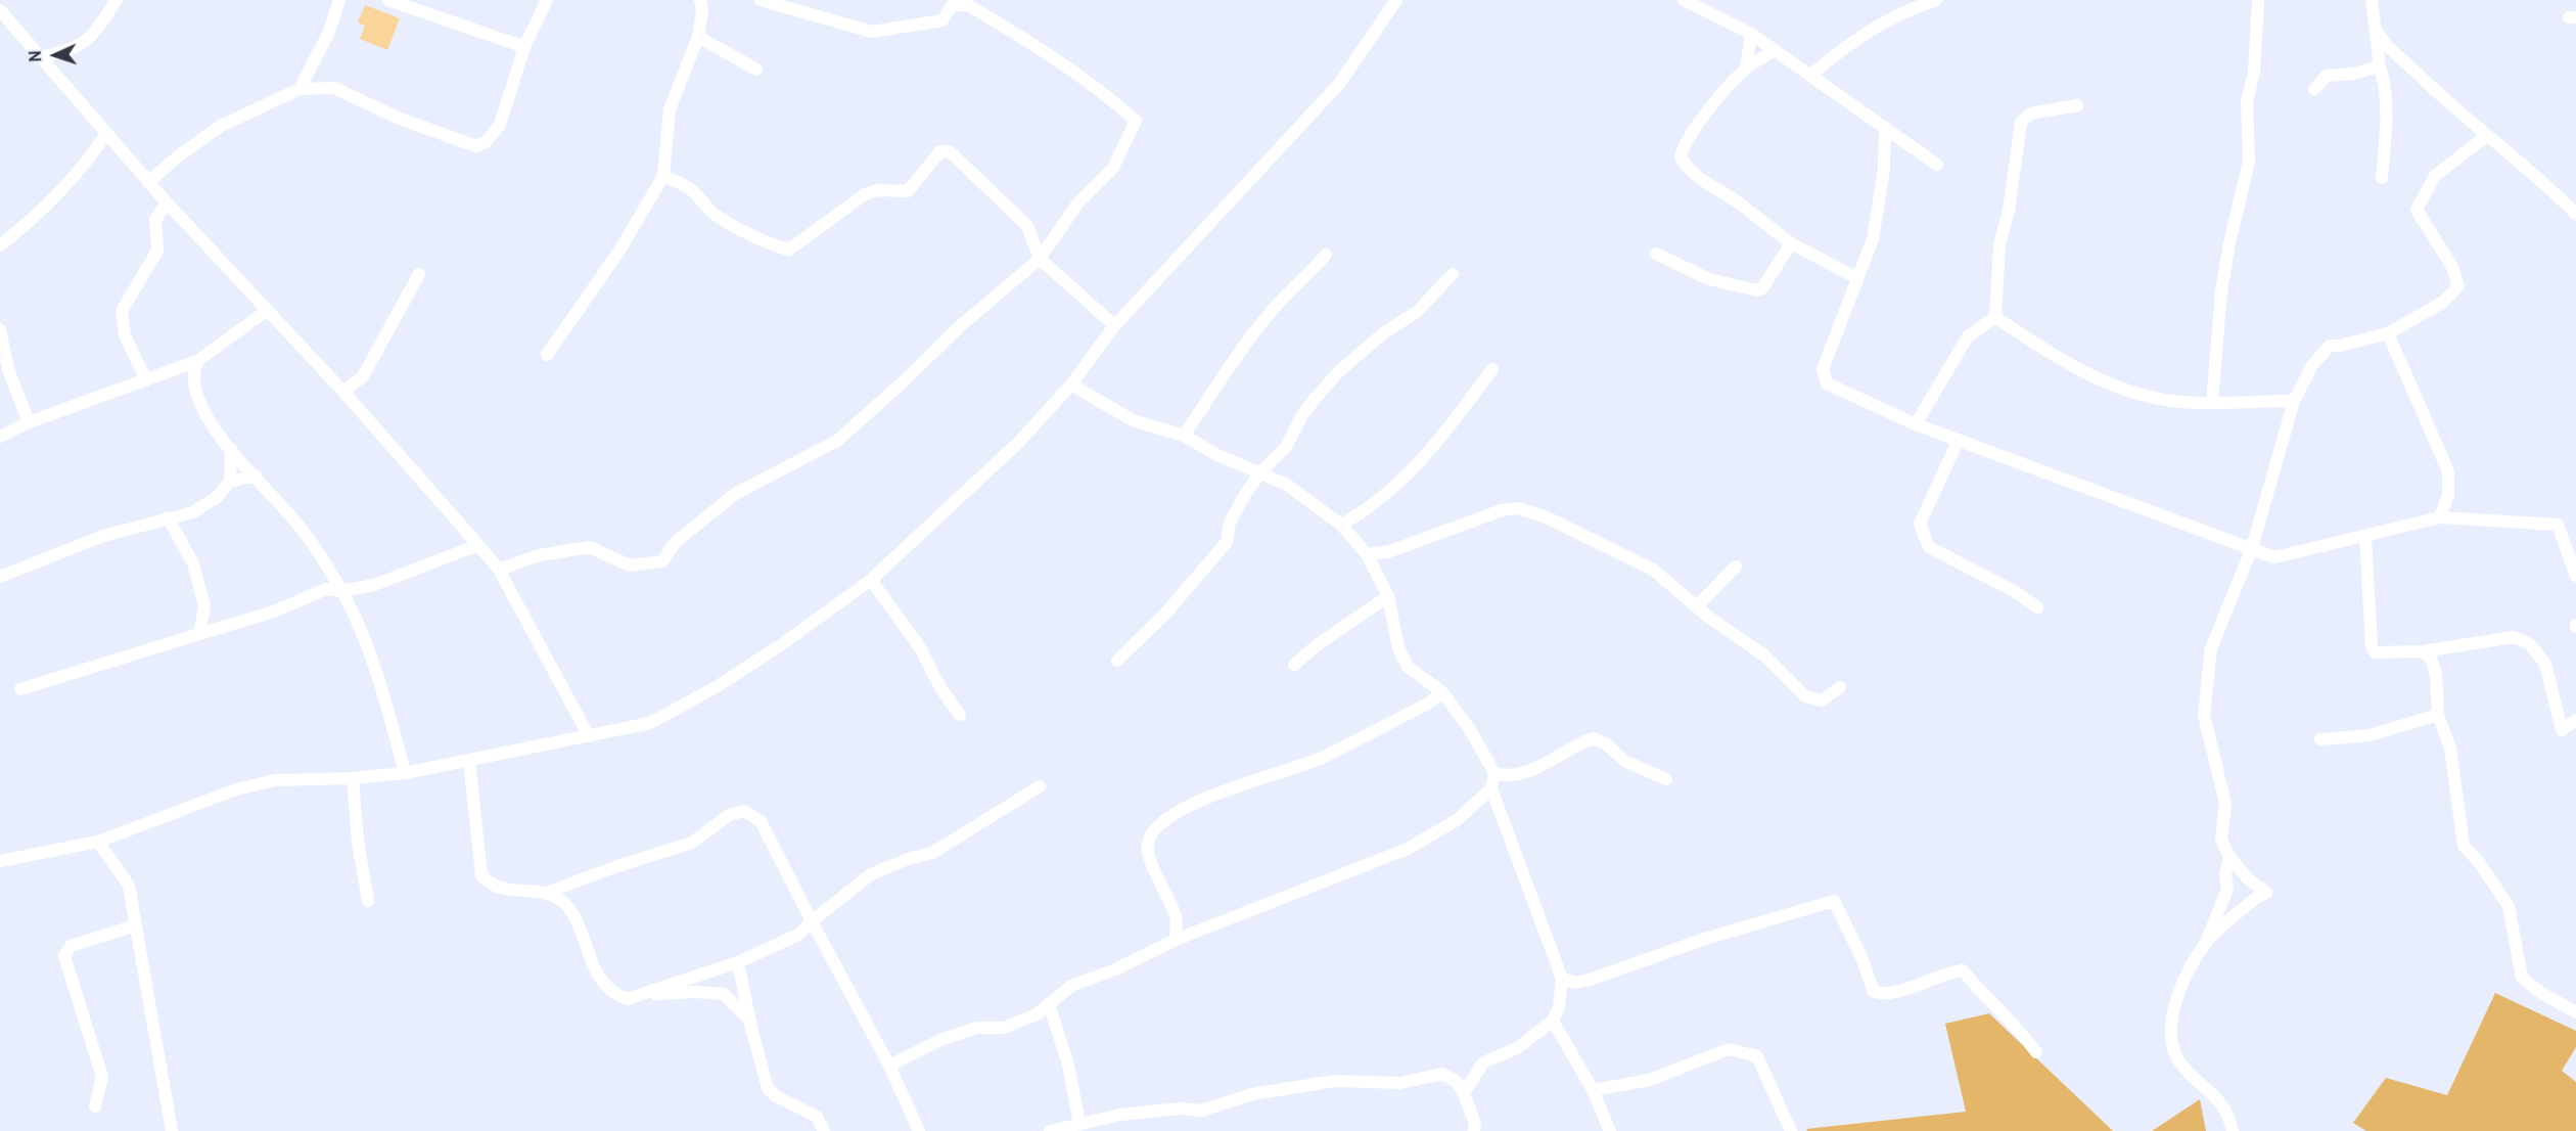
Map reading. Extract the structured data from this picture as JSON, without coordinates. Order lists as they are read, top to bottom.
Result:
{
  "north": "left"
}
